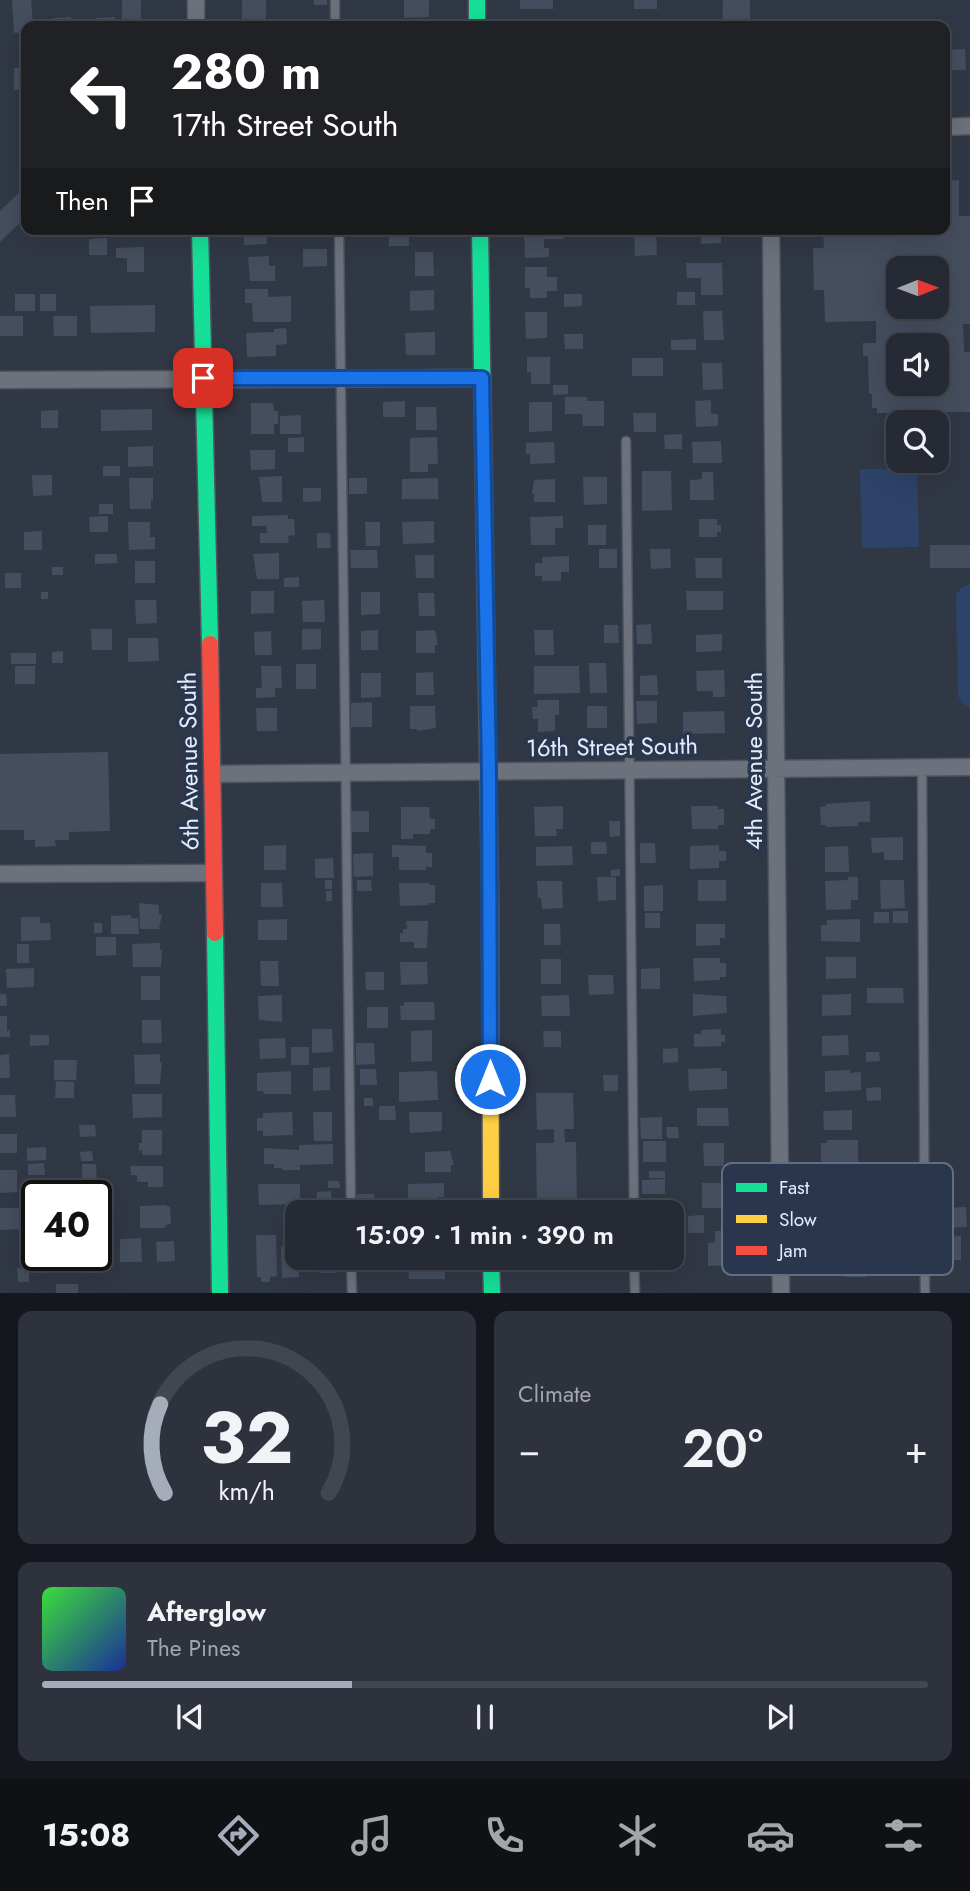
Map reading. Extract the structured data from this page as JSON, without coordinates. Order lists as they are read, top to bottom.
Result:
{
  "streets": {
    "street": ["16th Street South", "6th Avenue South", "4th Avenue South"]
  },
  "crossings": [
    ["16th Street South", "6th Avenue South"],
    ["16th Street South", "4th Avenue South"]
  ],
  "legend": ["Fast", "Slow", "Jam"],
  "north": "right",
  "page": {
    "turn": ["280 m", "17th Street South"],
    "then": "Then",
    "limit": "40",
    "trip": "15:09 · 1 min · 390 m",
    "tile": "Climate",
    "heat": ["−", "20°", "+"],
    "song": ["Afterglow", "The Pines"],
    "tabs": "15:08",
    "gauge": ["32", "km/h"]
  }
}
